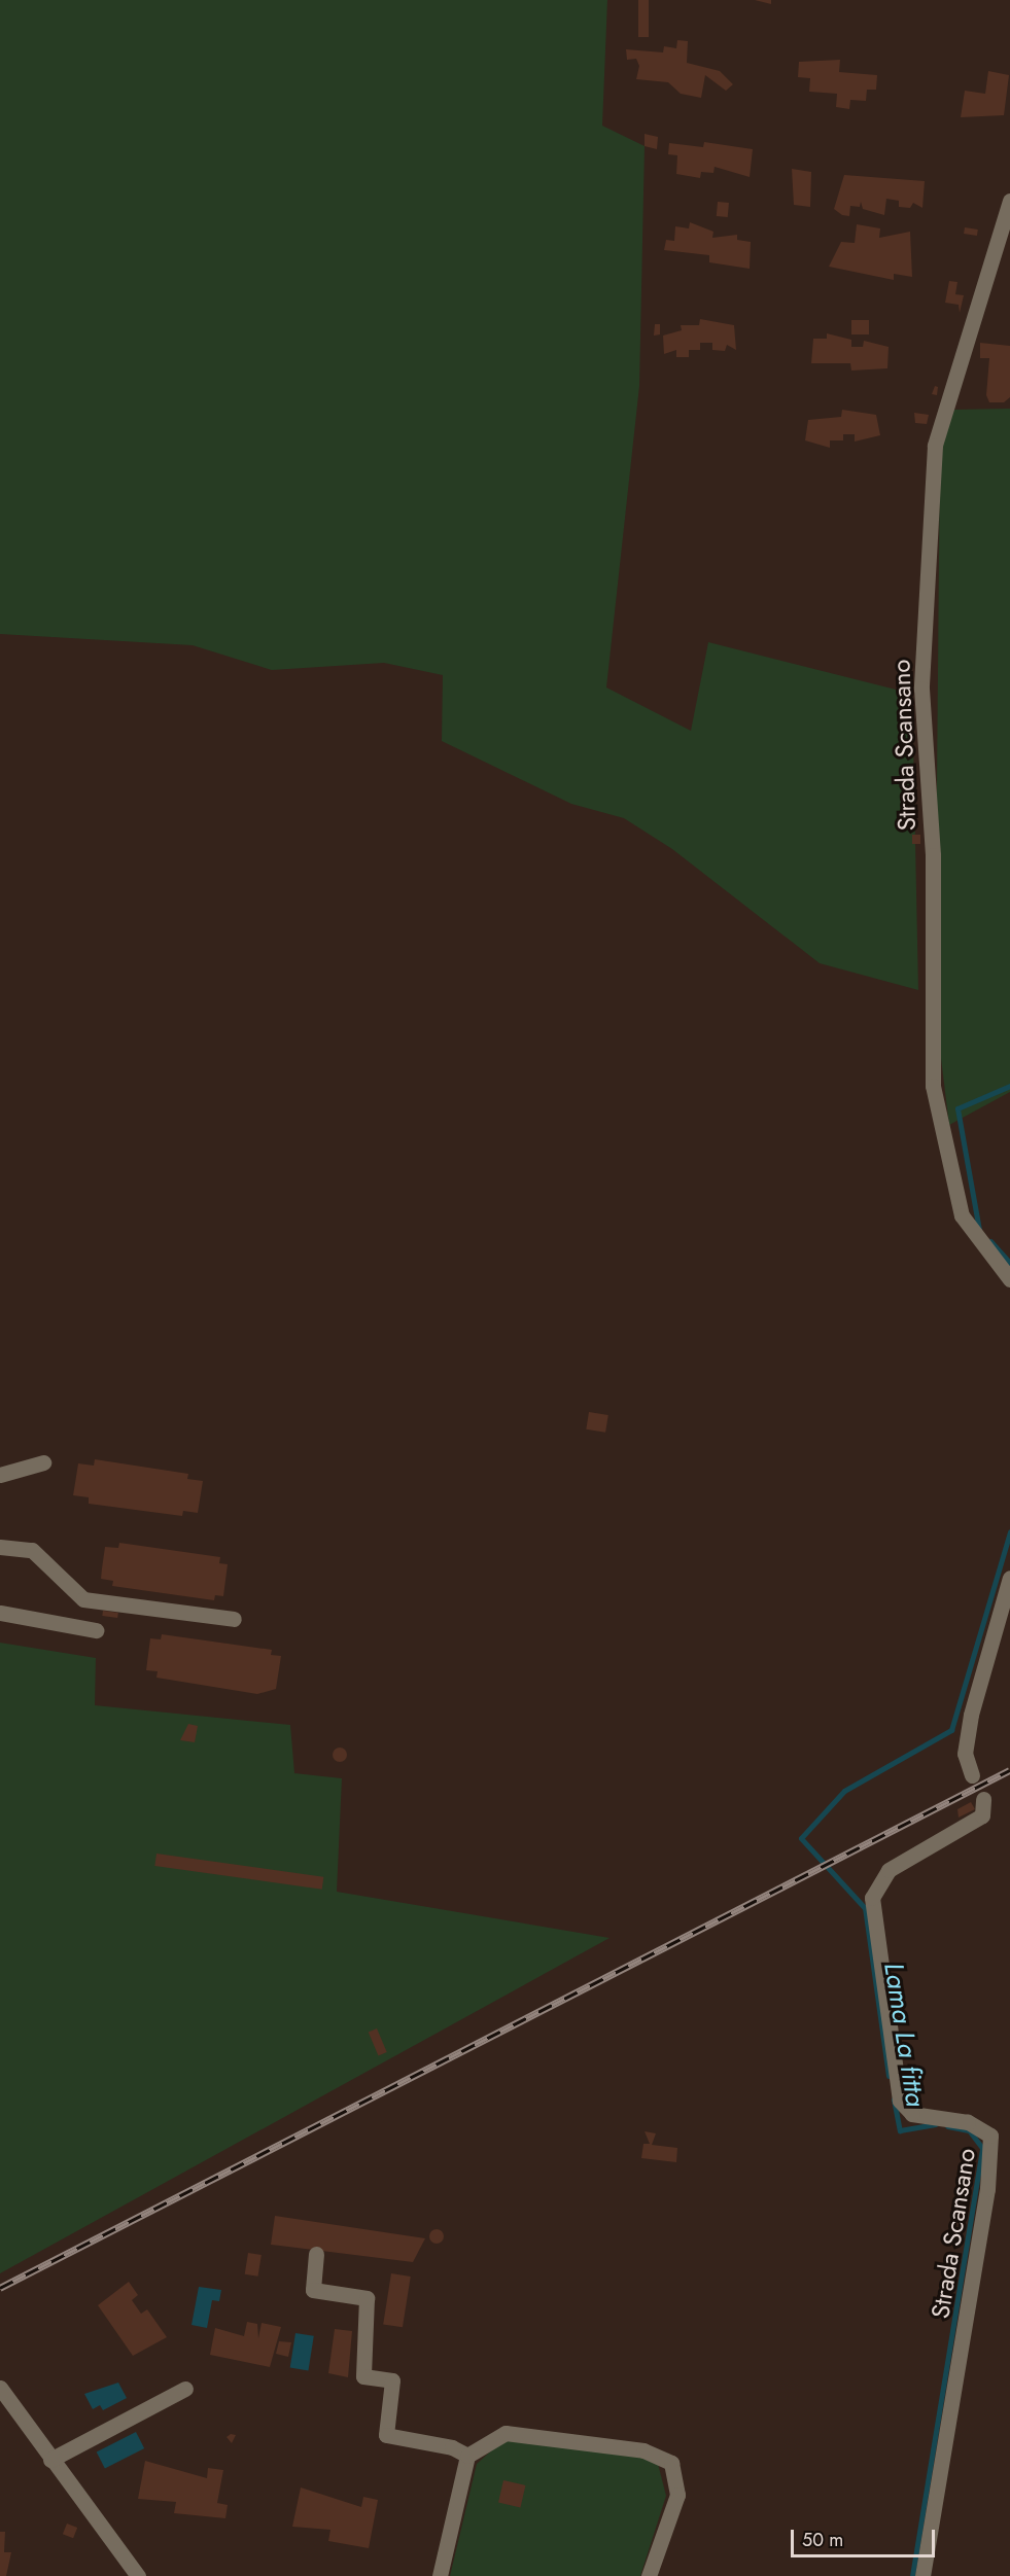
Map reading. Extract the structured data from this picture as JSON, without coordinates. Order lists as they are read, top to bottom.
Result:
{
  "streets": {
    "street": ["Strada Scansano"]
  },
  "water": ["Lama La fitta"],
  "scale_bar": "50 m"
}
